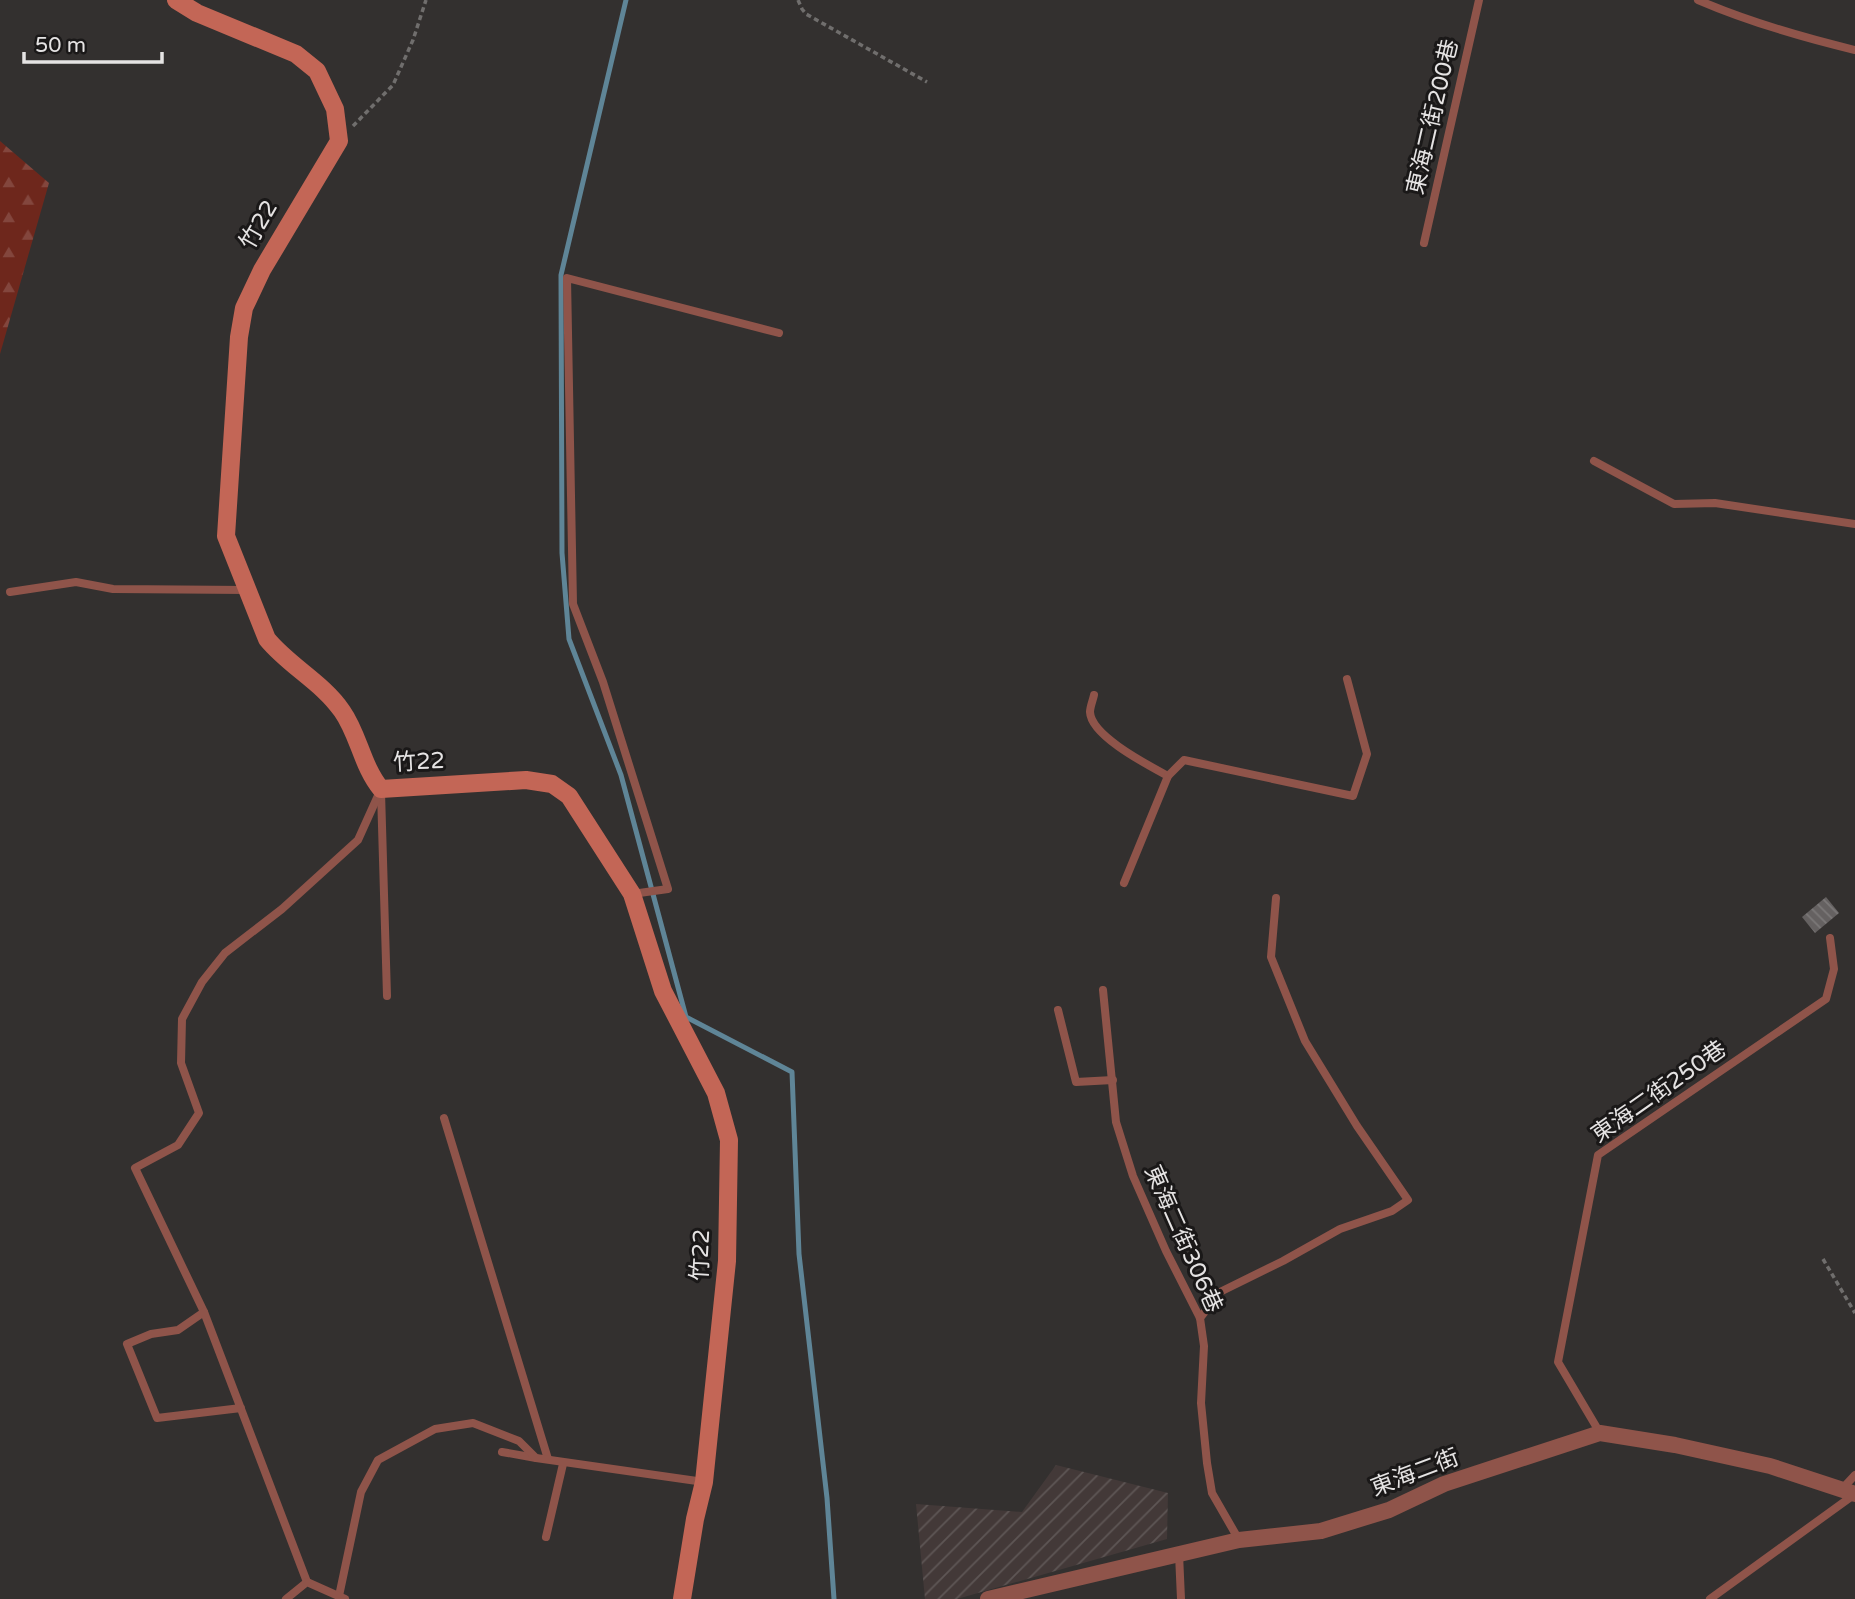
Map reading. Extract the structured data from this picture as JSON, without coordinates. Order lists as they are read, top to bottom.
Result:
{
  "streets": {
    "street": ["竹22", "東海二街"],
    "lane": ["東海二街200巷", "東海二街250巷", "東海二街306巷"]
  },
  "crossings": [
    ["東海二街250巷", "東海二街"],
    ["東海二街306巷", "東海二街"]
  ],
  "scale_bar": "50 m"
}
